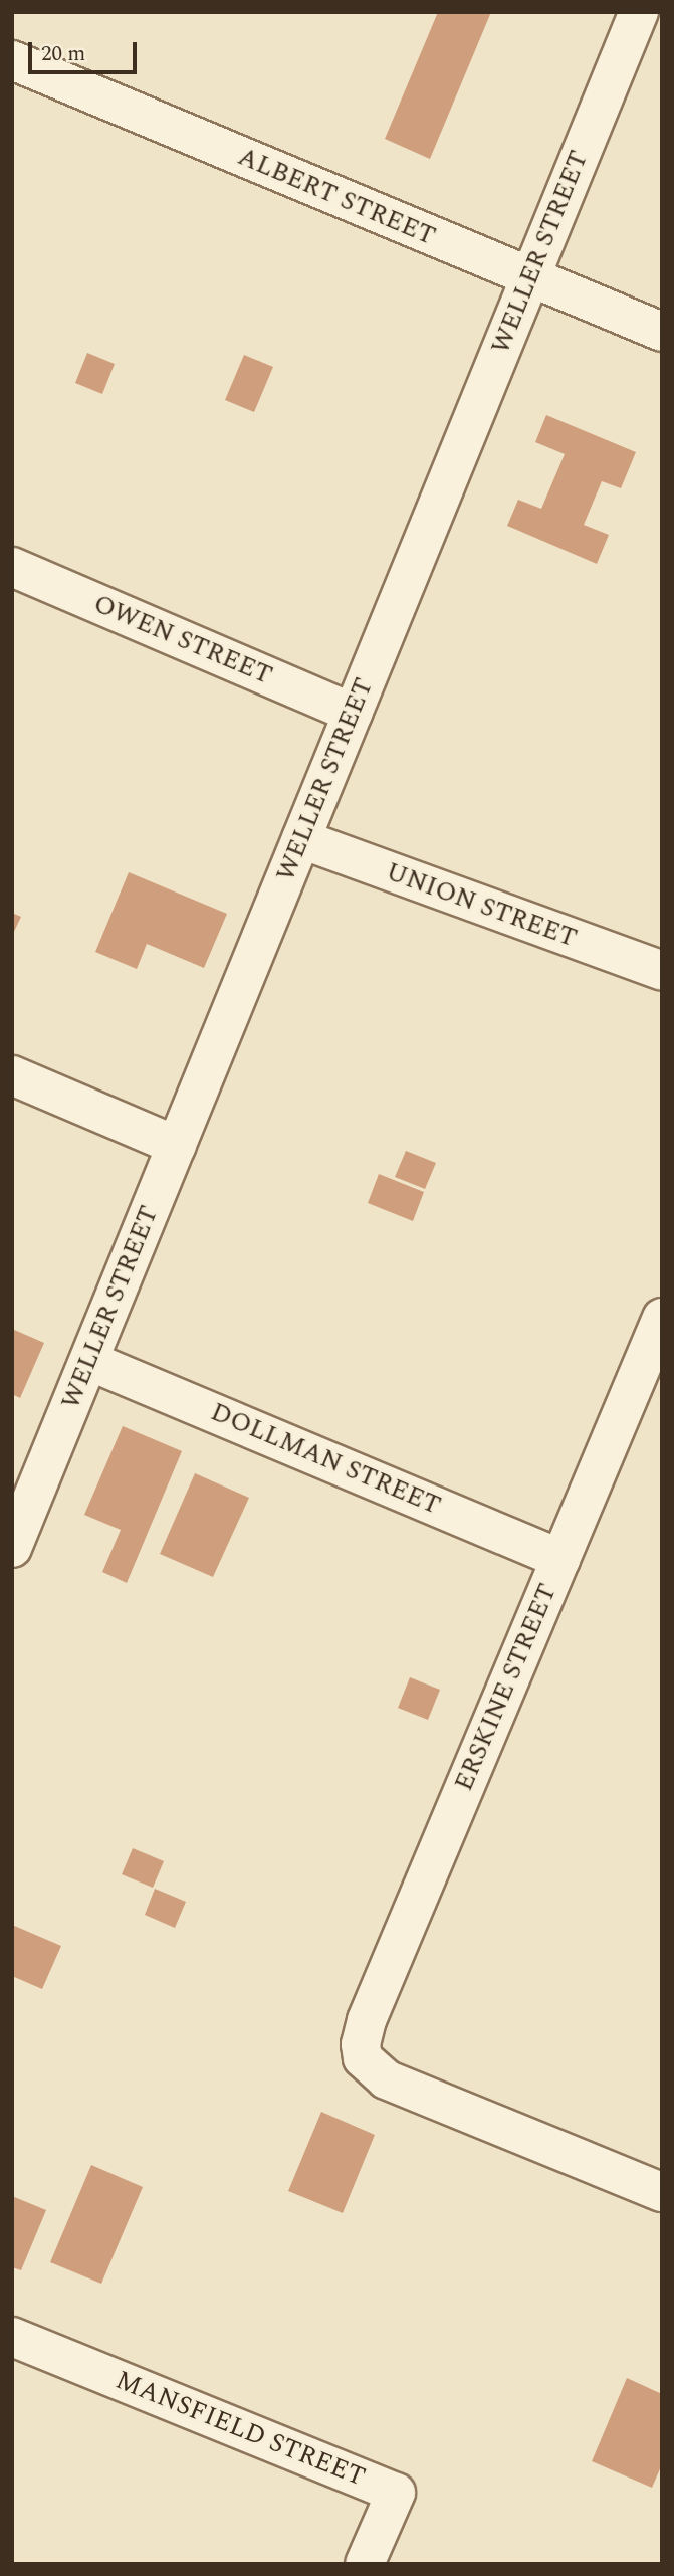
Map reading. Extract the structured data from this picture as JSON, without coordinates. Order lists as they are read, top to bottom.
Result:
{
  "streets": {
    "street": [
      "ALBERT STREET",
      "WELLER STREET",
      "OWEN STREET",
      "UNION STREET",
      "DOLLMAN STREET",
      "ERSKINE STREET",
      "MANSFIELD STREET"
    ]
  },
  "crossings": [
    ["ALBERT STREET", "WELLER STREET"],
    ["WELLER STREET", "OWEN STREET"],
    ["WELLER STREET", "UNION STREET"],
    ["WELLER STREET", "DOLLMAN STREET"],
    ["DOLLMAN STREET", "ERSKINE STREET"]
  ],
  "scale_bar": "20 m"
}
